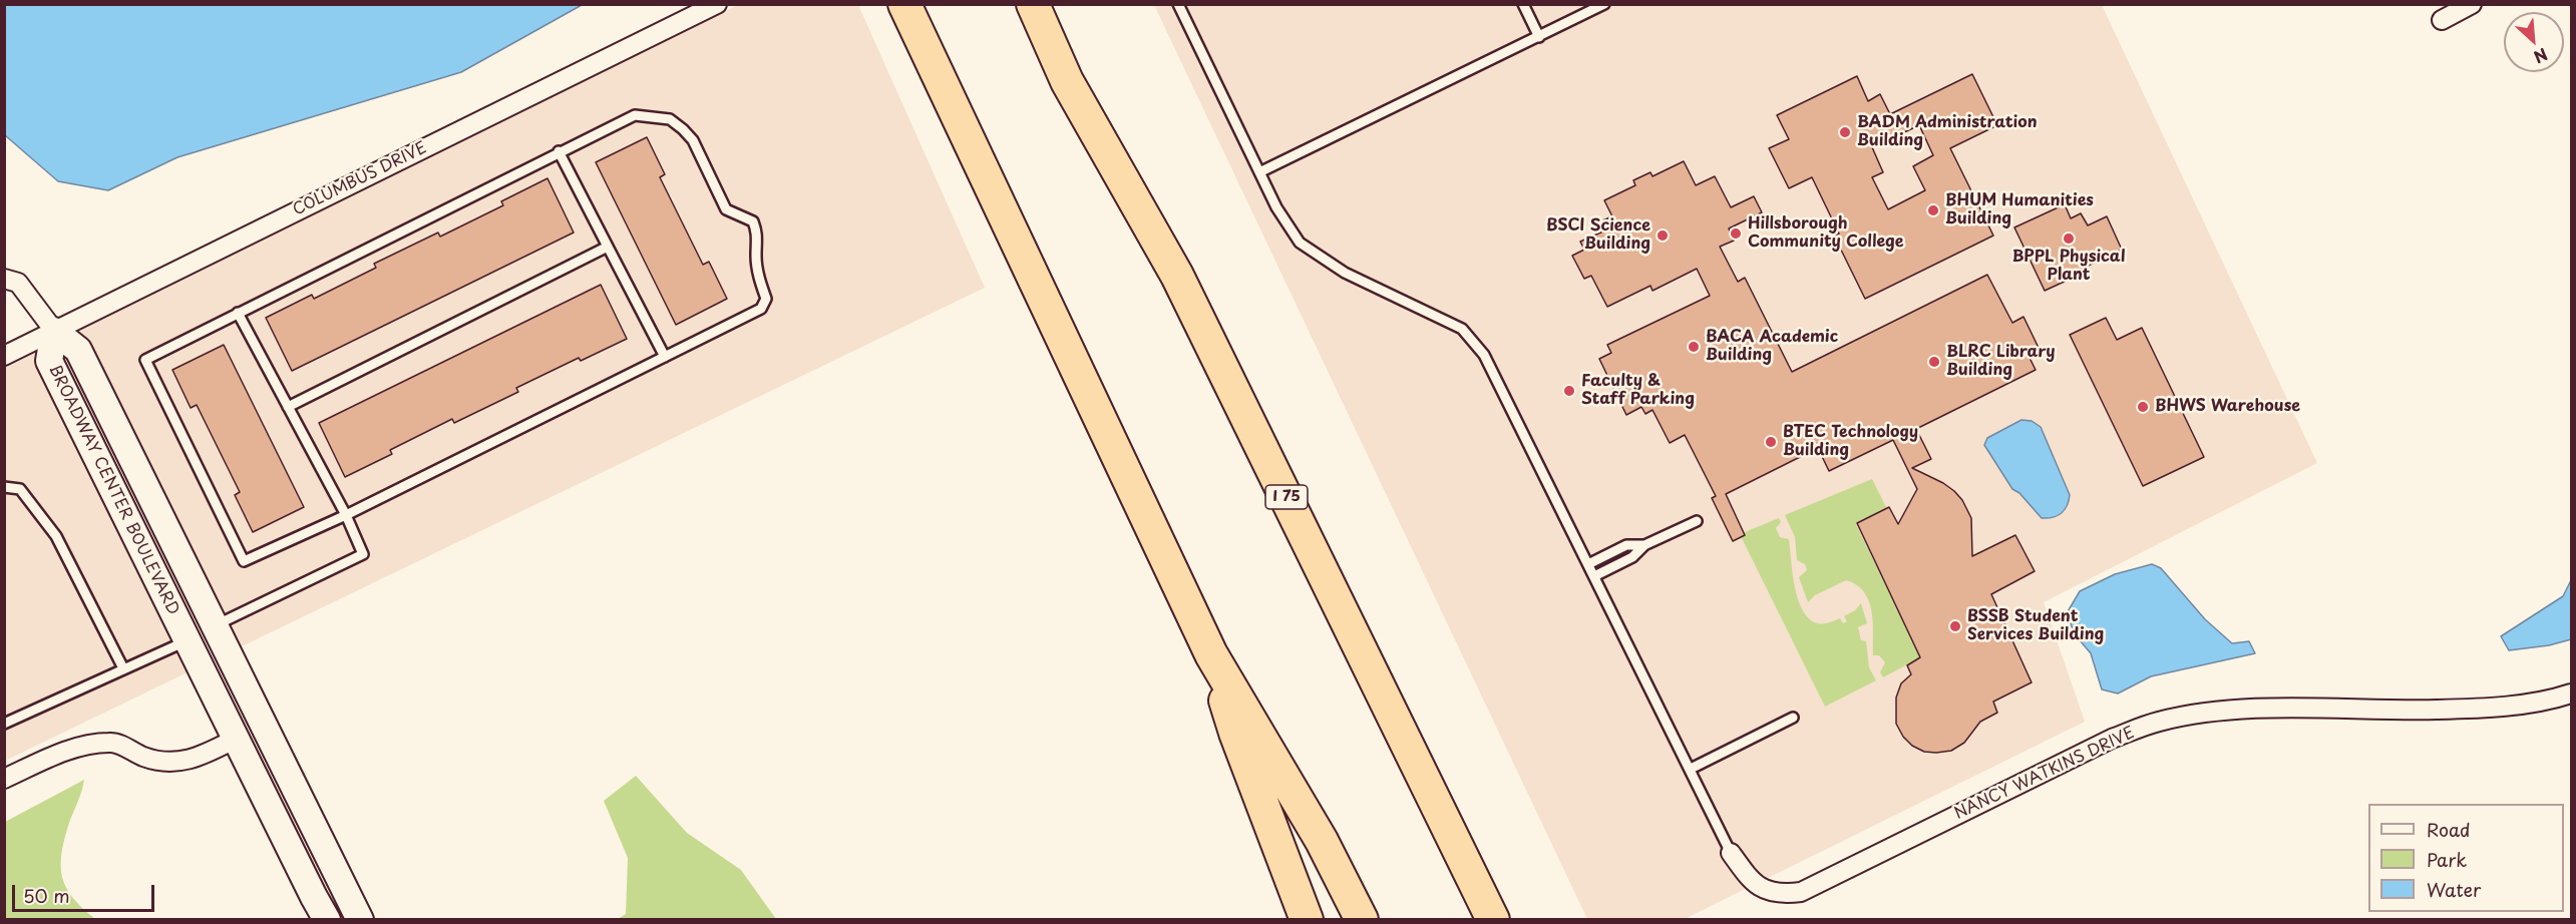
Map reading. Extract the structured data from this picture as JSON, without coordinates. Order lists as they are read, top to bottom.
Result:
{
  "streets": {
    "highway": ["I 75"],
    "street": ["COLUMBUS DRIVE", "BROADWAY CENTER BOULEVARD", "NANCY WATKINS DRIVE"]
  },
  "crossings": [
    ["COLUMBUS DRIVE", "BROADWAY CENTER BOULEVARD"]
  ],
  "places": [
    "BADM Administration Building",
    "BHUM Humanities Building",
    "Hillsborough Community College",
    "BSCI Science Building",
    "BPPL Physical Plant",
    "BACA Academic Building",
    "BLRC Library Building",
    "Faculty & Staff Parking",
    "BHWS Warehouse",
    "BTEC Technology Building",
    "BSSB Student Services Building"
  ],
  "legend": ["Road", "Park", "Water"],
  "scale_bar": "50 m",
  "north": "bottom right"
}
